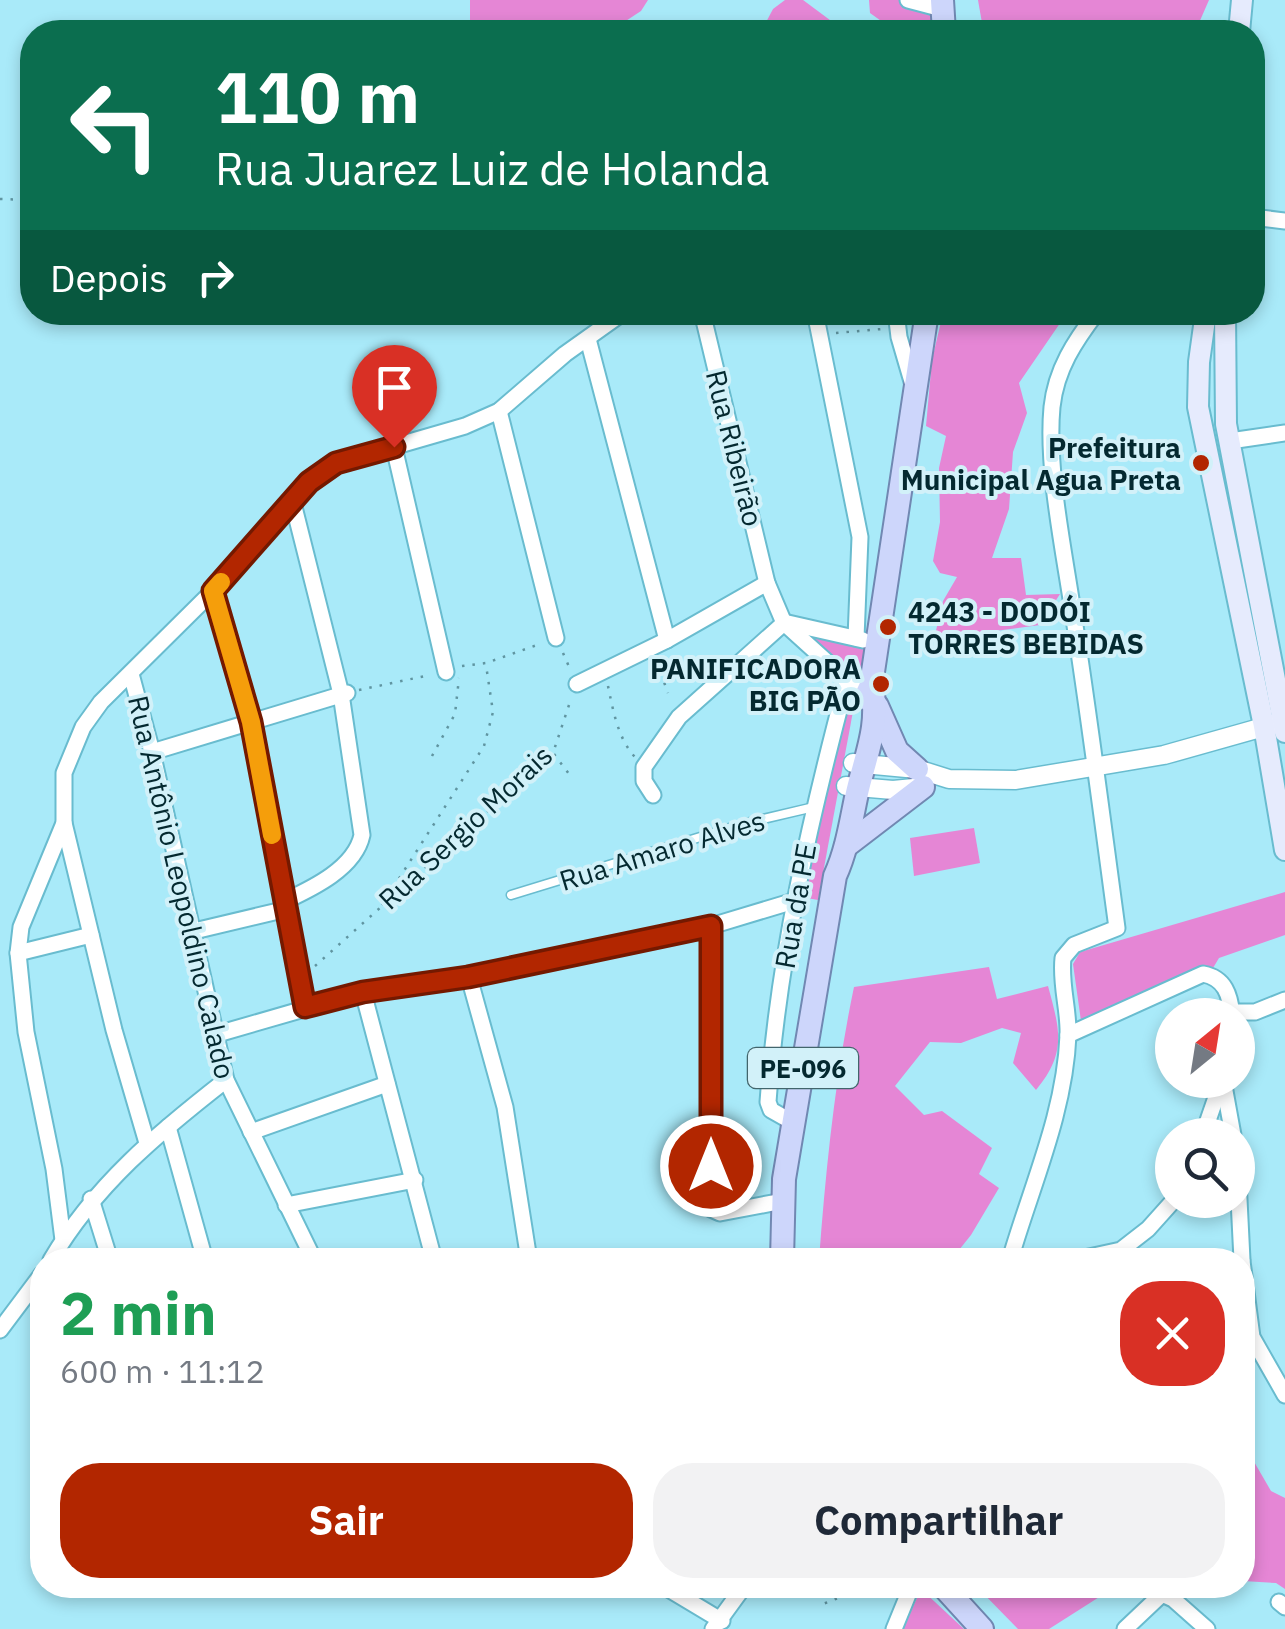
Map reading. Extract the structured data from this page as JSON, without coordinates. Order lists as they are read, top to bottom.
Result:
{
  "streets": {
    "main road": ["PE-096"],
    "street": ["Rua Ribeirão", "Rua Antônio Leopoldino Calado", "Rua da PE"],
    "lane": ["Rua Amaro Alves"],
    "path": ["Rua Sergio Morais"]
  },
  "crossings": [
    ["Rua Amaro Alves", "Rua da PE"],
    ["Rua da PE", "PE-096"]
  ],
  "places": ["Prefeitura Municipal Agua Preta", "4243 - DODÓI TORRES BEBIDAS", "PANIFICADORA BIG PÃO"],
  "north": "top right",
  "page": {
    "turn": ["110 m", "Rua Juarez Luiz de Holanda"],
    "then": "Depois",
    "heading": ["2 min", "600 m · 11:12"],
    "buttons": ["Sair", "Compartilhar"]
  }
}
